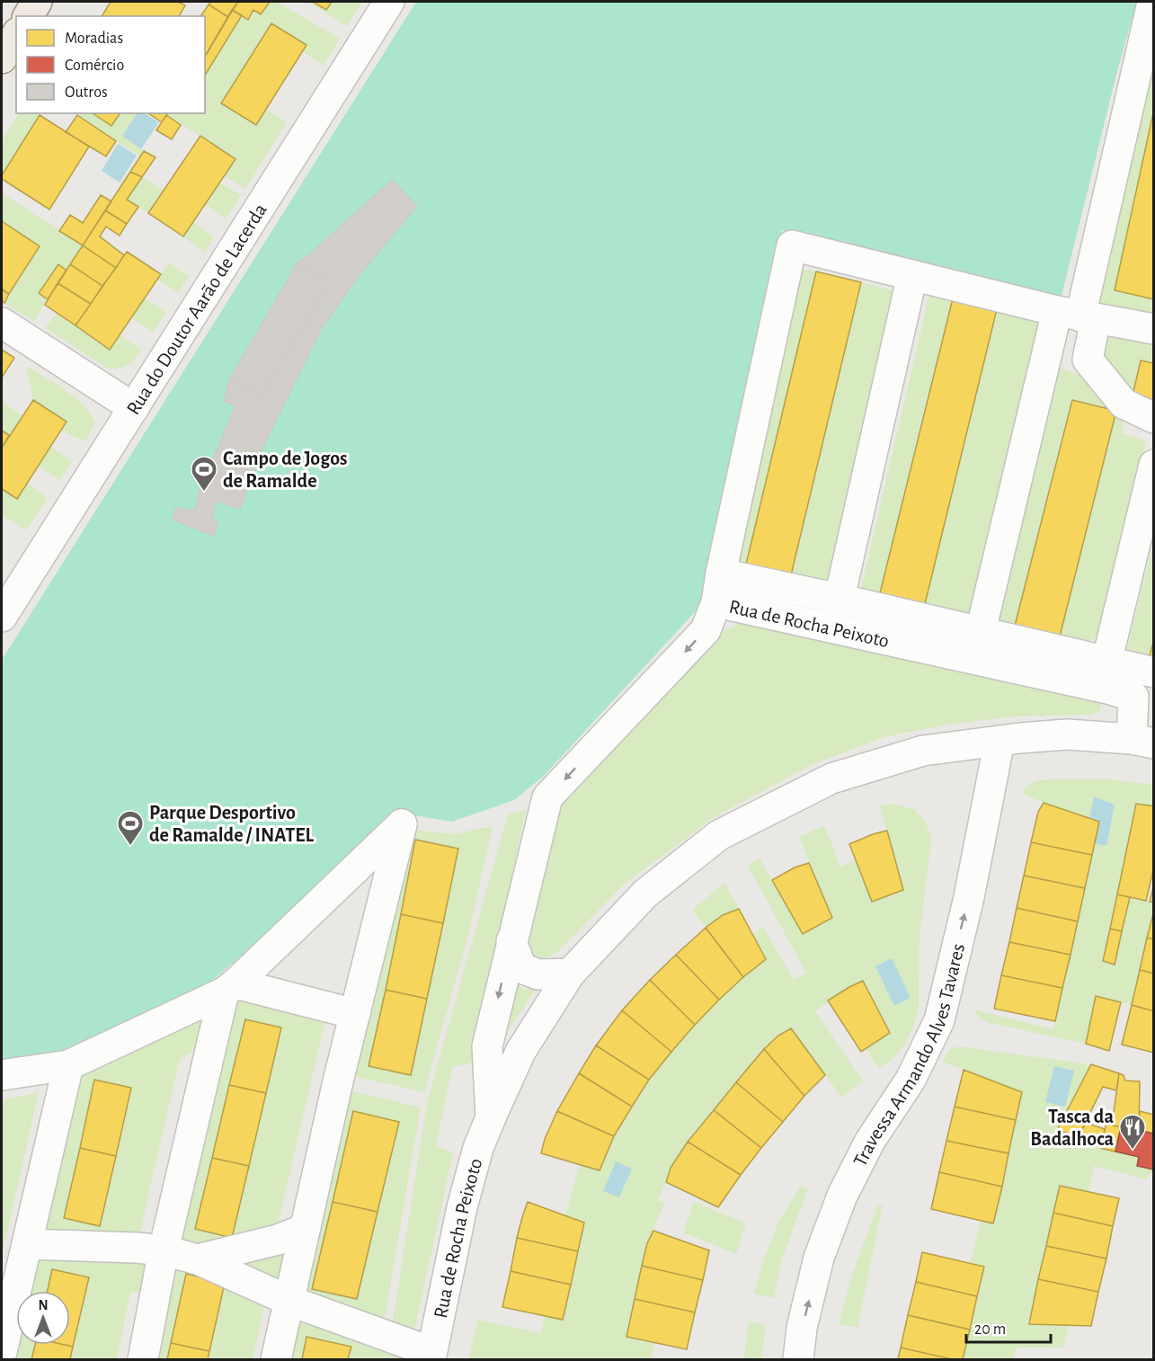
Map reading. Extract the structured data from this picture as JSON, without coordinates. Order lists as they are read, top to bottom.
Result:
{
  "streets": {
    "street": ["Rua do Doutor Aarão de Lacerda", "Rua de Rocha Peixoto", "Travessa Armando Alves Tavares"]
  },
  "crossings": [
    ["Rua de Rocha Peixoto", "Travessa Armando Alves Tavares"]
  ],
  "one_way": ["Travessa Armando Alves Tavares"],
  "places": {
    "sports": ["Campo de Jogos de Ramalde", "Parque Desportivo de Ramalde / INATEL"],
    "restaurant": ["Tasca da Badalhoca"]
  },
  "legend": ["Moradias", "Comércio", "Outros"],
  "scale_bar": "20 m",
  "north": "top"
}
